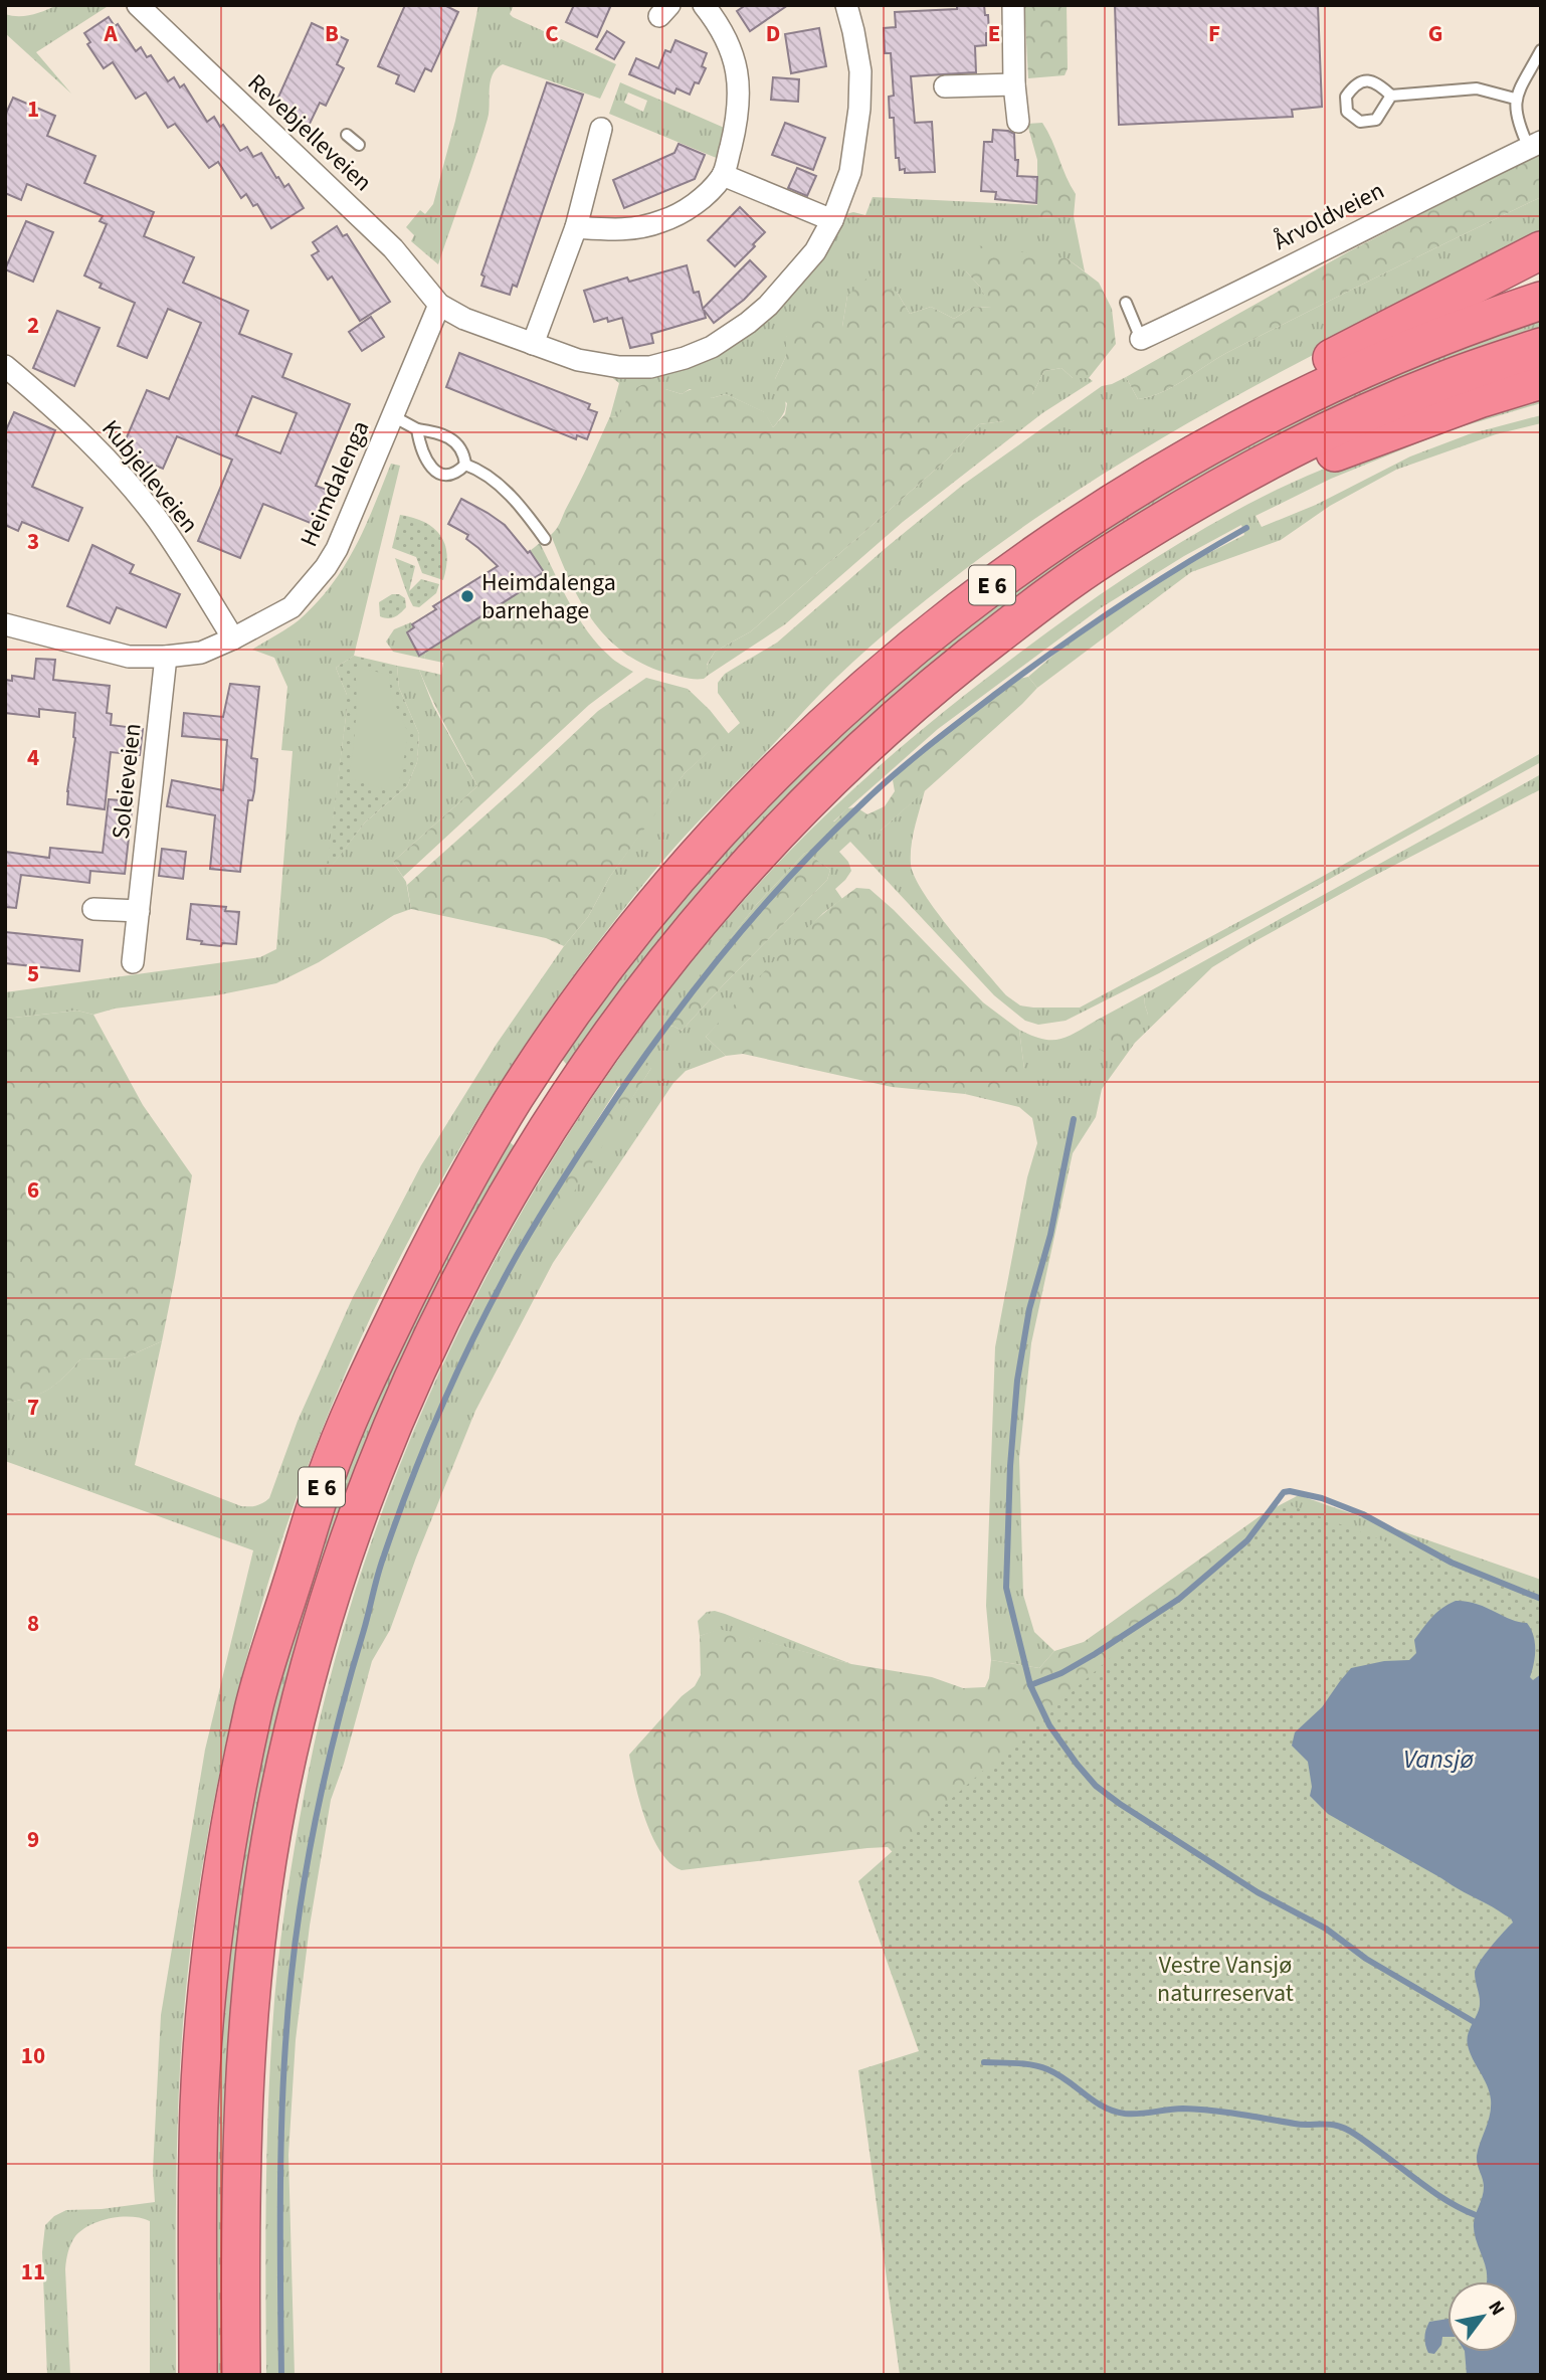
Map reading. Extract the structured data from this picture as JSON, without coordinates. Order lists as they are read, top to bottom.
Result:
{
  "streets": {
    "highway": ["E 6"],
    "street": [
      "Revebjelleveien",
      "Årvoldveien",
      "Kubjelleveien",
      "Heimdalenga",
      "Soleieveien"
    ]
  },
  "crossings": [
    ["Revebjelleveien", "Heimdalenga"],
    ["Kubjelleveien", "Heimdalenga"],
    ["Heimdalenga", "Soleieveien"]
  ],
  "water": ["Vansjø"],
  "parks": ["Vestre Vansjø naturreservat"],
  "places": ["Heimdalenga barnehage"],
  "north": "top right",
  "grid": {
    "columns": [
      "A",
      "B",
      "C",
      "D",
      "E",
      "F",
      "G"
    ],
    "rows": [
      "1",
      "2",
      "3",
      "4",
      "5",
      "6",
      "7",
      "8",
      "9",
      "10",
      "11"
    ]
  }
}
